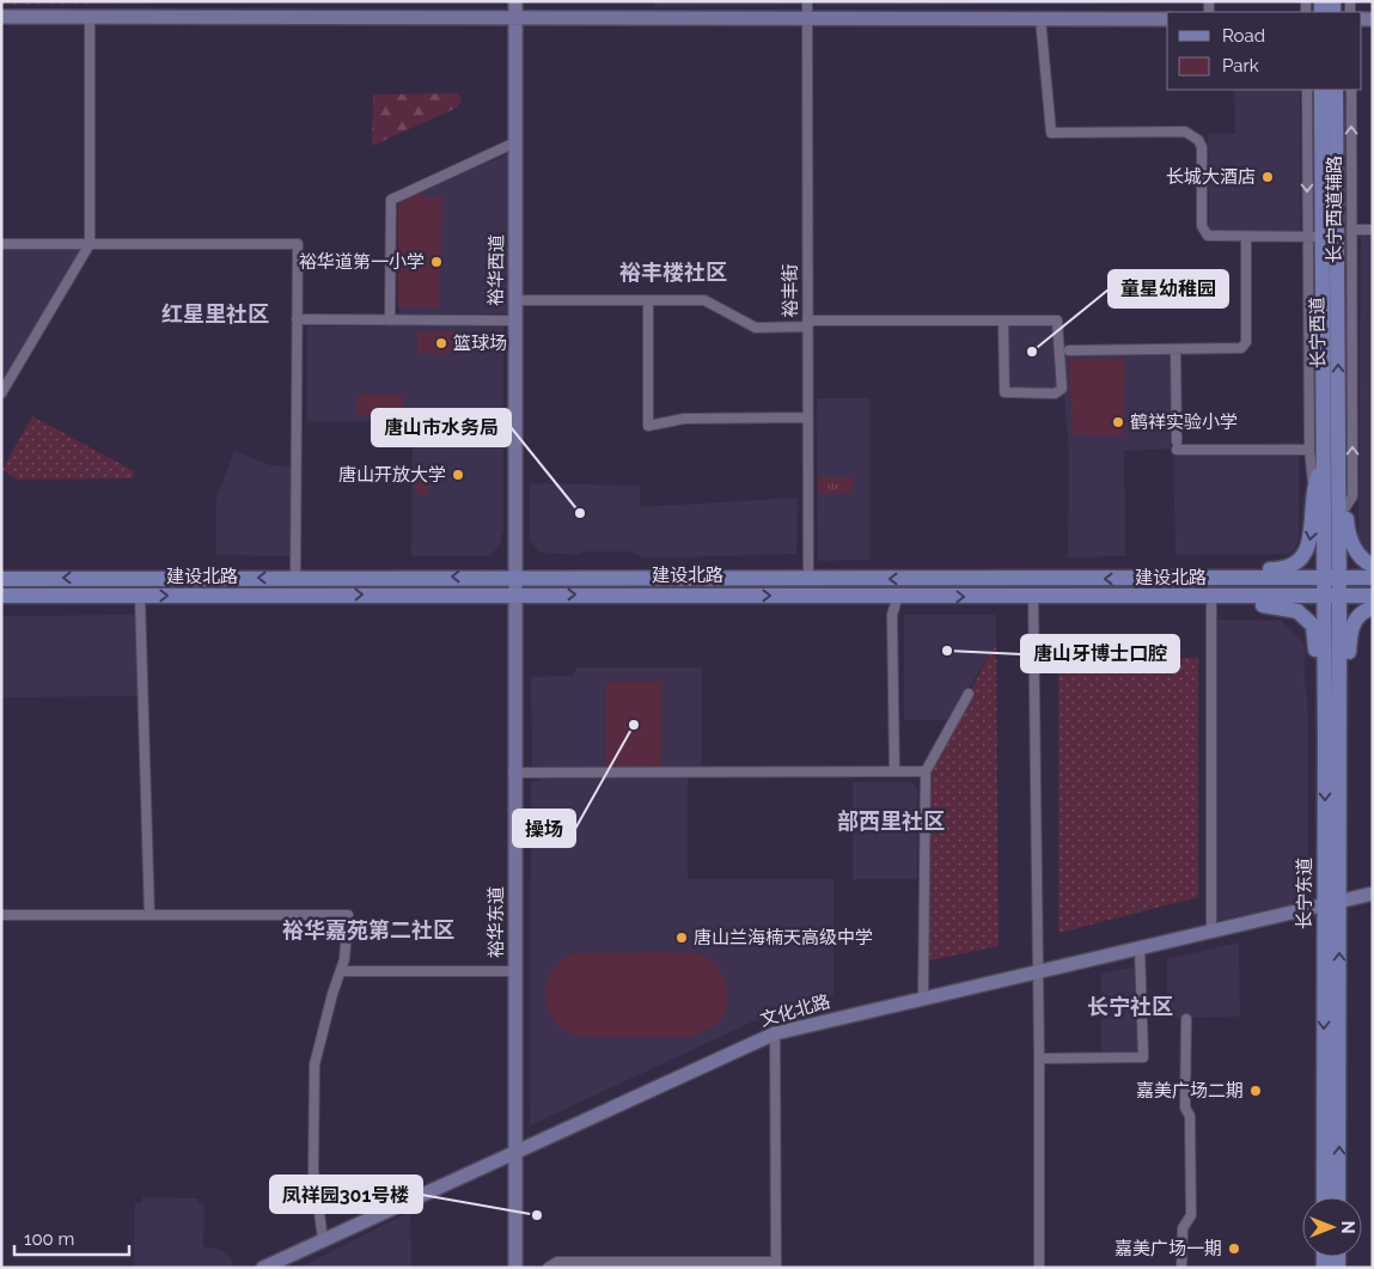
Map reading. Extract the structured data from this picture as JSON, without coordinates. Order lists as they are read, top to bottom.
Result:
{
  "streets": {
    "main road": ["长宁西道", "建设北路", "长宁东道"],
    "street": [
      "长宁西道辅路",
      "裕华西道",
      "裕丰街",
      "裕华东道",
      "文化北路"
    ]
  },
  "crossings": [
    ["长宁西道辅路", "长宁西道"],
    ["裕华西道", "建设北路"],
    ["裕华西道", "裕华东道"],
    ["裕丰街", "建设北路"],
    ["长宁西道", "建设北路"],
    ["长宁西道", "长宁东道"],
    ["建设北路", "长宁东道"],
    ["建设北路", "裕华东道"],
    ["长宁东道", "文化北路"],
    ["裕华东道", "文化北路"]
  ],
  "districts": [
    "裕丰楼社区",
    "红星里社区",
    "部西里社区",
    "裕华嘉苑第二社区",
    "长宁社区"
  ],
  "places": [
    "长城大酒店",
    "裕华道第一小学",
    "篮球场",
    "童星幼稚园",
    "鹤祥实验小学",
    "唐山开放大学",
    "唐山市水务局",
    "唐山牙博士口腔",
    "操场",
    "唐山兰海楠天高级中学",
    "嘉美广场二期",
    "凤祥园301号楼",
    "嘉美广场一期"
  ],
  "legend": ["Road", "Park"],
  "scale_bar": "100 m",
  "north": "right"
}
